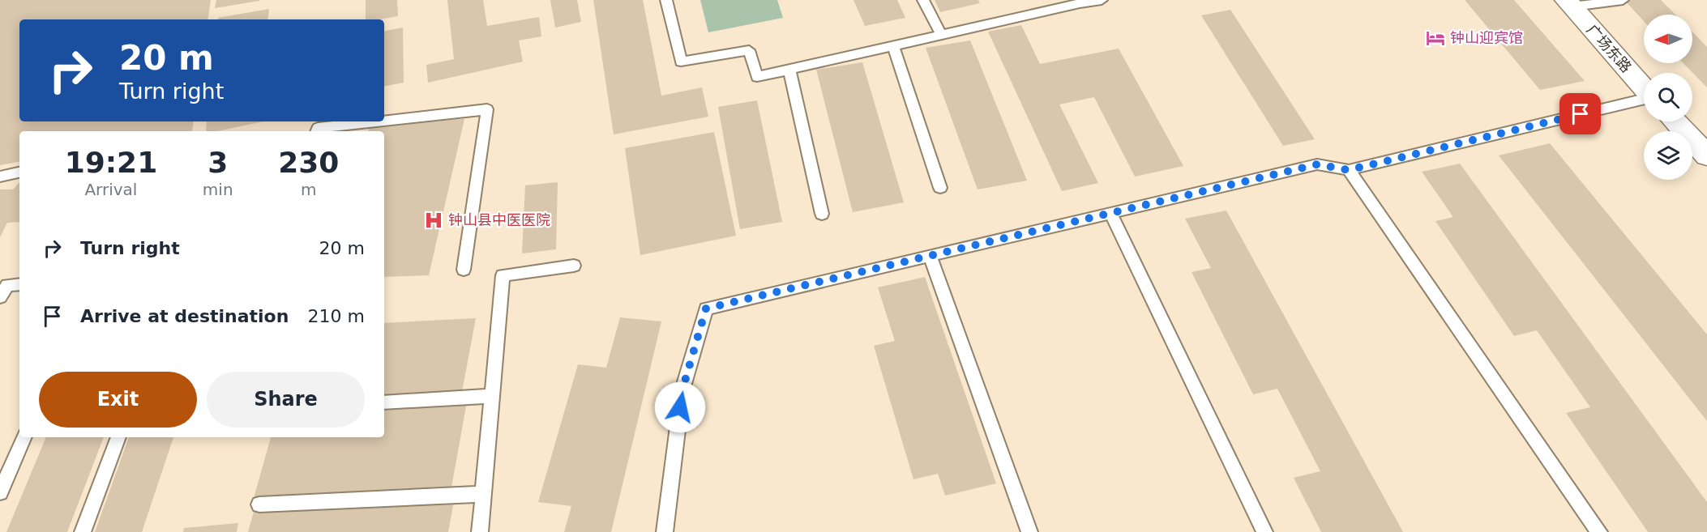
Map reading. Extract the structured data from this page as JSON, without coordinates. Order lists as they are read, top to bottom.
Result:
{
  "streets": {
    "street": ["广场东路"]
  },
  "places": {
    "hotel": ["钟山迎宾馆"],
    "hospital": ["钟山县中医医院"]
  },
  "north": "left",
  "page": {
    "turn": ["20 m", "Turn right"],
    "eta": [
      "19:21",
      "Arrival",
      "3",
      "min",
      "230",
      "m"
    ],
    "list": [
      {
        "name": "Turn right",
        "value": "20 m"
      },
      {
        "name": "Arrive at destination",
        "value": "210 m"
      }
    ],
    "buttons": ["Exit", "Share"]
  }
}
